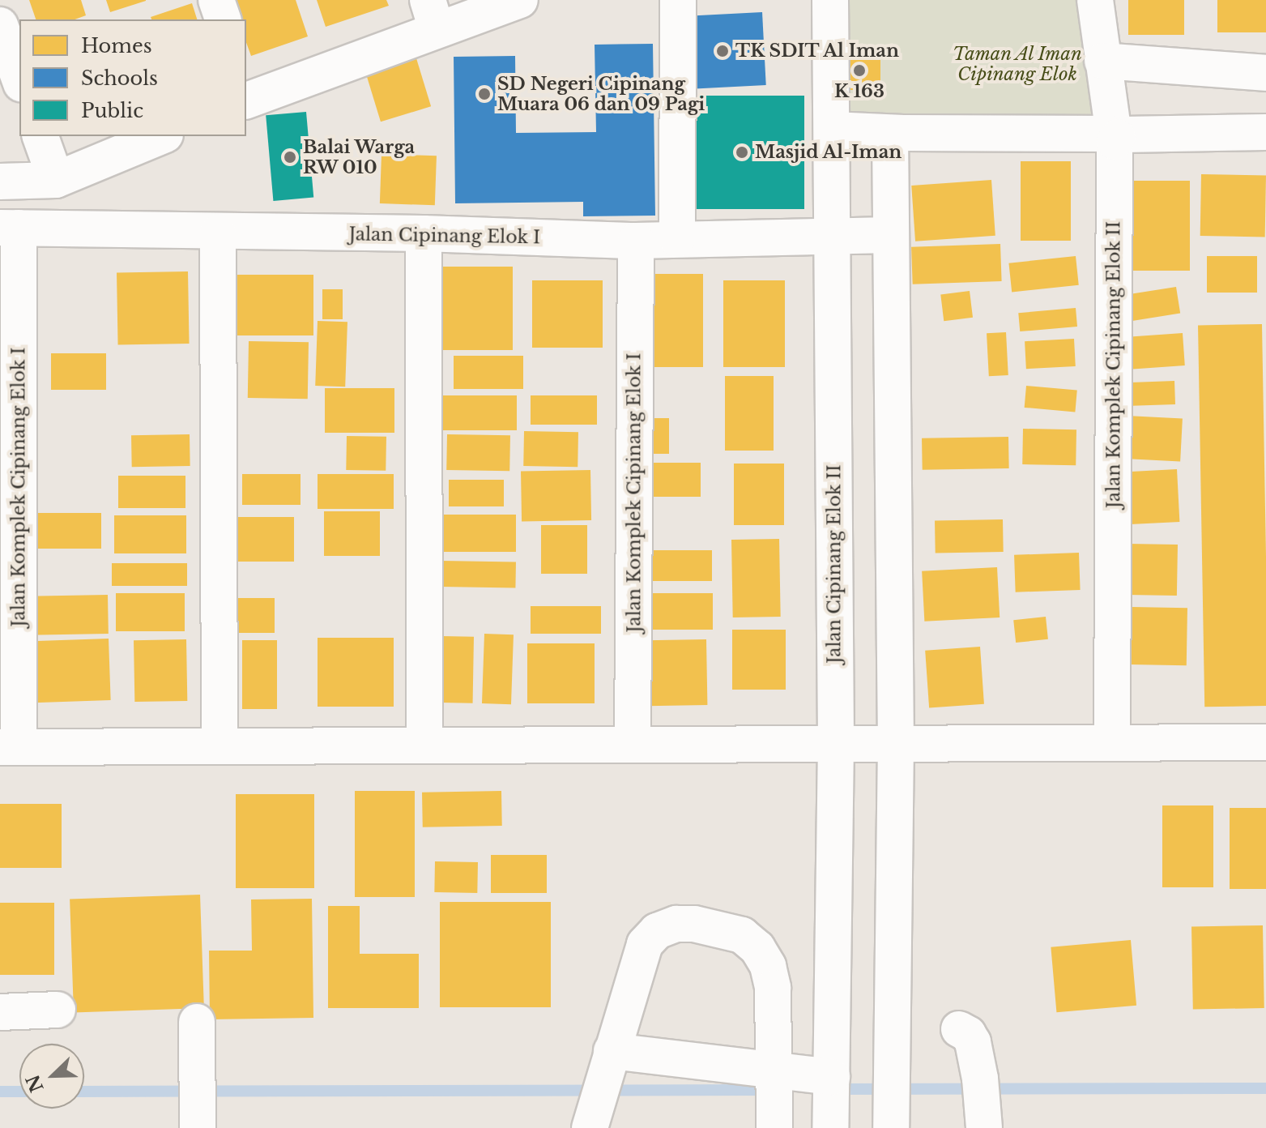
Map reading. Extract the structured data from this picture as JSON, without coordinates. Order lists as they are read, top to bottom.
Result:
{
  "streets": {
    "street": [
      "Jalan Cipinang Elok I",
      "Jalan Komplek Cipinang Elok II",
      "Jalan Komplek Cipinang Elok I",
      "Jalan Cipinang Elok II"
    ]
  },
  "crossings": [
    ["Jalan Cipinang Elok I", "Jalan Komplek Cipinang Elok I"],
    ["Jalan Cipinang Elok I", "Jalan Cipinang Elok II"],
    ["Jalan Komplek Cipinang Elok I", "Jalan Cipinang Elok II"]
  ],
  "parks": ["Taman Al Iman Cipinang Elok"],
  "places": [
    "TK SDIT Al Iman",
    "K 163",
    "SD Negeri Cipinang Muara 06 dan 09 Pagi",
    "Masjid Al-Iman",
    "Balai Warga RW 010"
  ],
  "legend": ["Homes", "Schools", "Public"],
  "north": "bottom left"
}
